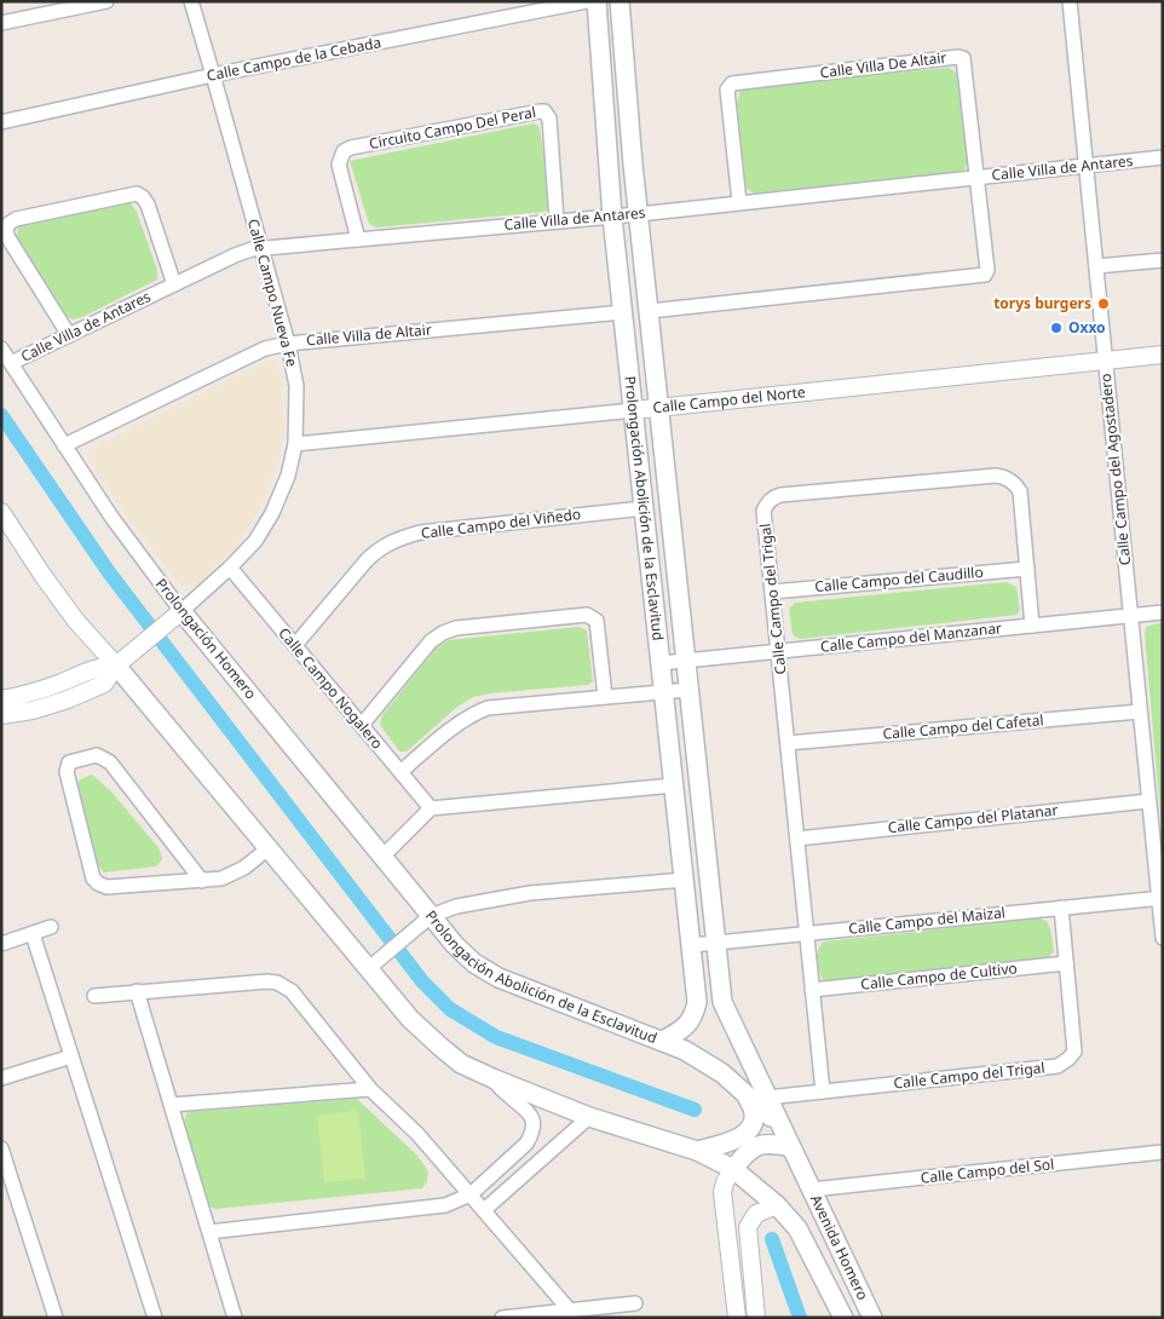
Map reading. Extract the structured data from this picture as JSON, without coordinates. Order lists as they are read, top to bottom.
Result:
{
  "streets": {
    "main road": ["Prolongación Abolición de la Esclavitud", "Prolongación Homero", "Avenida Homero"],
    "street": [
      "Calle Campo de la Cebada",
      "Calle Villa De Altair",
      "Circuito Campo Del Peral",
      "Calle Villa de Antares",
      "Calle Campo Nueva Fe",
      "Calle Villa de Altair",
      "Calle Campo del Norte",
      "Calle Campo del Agostadero",
      "Calle Campo del Viñedo",
      "Calle Campo del Caudillo",
      "Calle Campo del Trigal",
      "Calle Campo del Manzanar",
      "Calle Campo Nogalero",
      "Calle Campo del Cafetal",
      "Calle Campo del Platanar",
      "Calle Campo del Maizal",
      "Calle Campo de Cultivo",
      "Calle Campo del Sol"
    ]
  },
  "crossings": [
    ["Calle Campo de la Cebada", "Calle Campo Nueva Fe"],
    ["Calle Villa De Altair", "Calle Villa de Antares"],
    ["Calle Villa De Altair", "Prolongación Abolición de la Esclavitud"],
    ["Circuito Campo Del Peral", "Calle Villa de Antares"],
    ["Calle Villa de Antares", "Calle Campo Nueva Fe"],
    ["Calle Villa de Antares", "Calle Campo del Agostadero"],
    ["Calle Villa de Antares", "Prolongación Abolición de la Esclavitud"],
    ["Calle Villa de Antares", "Prolongación Homero"],
    ["Calle Campo Nueva Fe", "Calle Villa de Altair"],
    ["Calle Campo Nueva Fe", "Calle Campo del Norte"],
    ["Calle Campo Nueva Fe", "Prolongación Homero"],
    ["Calle Campo Nueva Fe", "Calle Campo Nogalero"],
    ["Calle Villa de Altair", "Prolongación Abolición de la Esclavitud"],
    ["Calle Villa de Altair", "Prolongación Homero"],
    ["Calle Campo del Norte", "Calle Campo del Agostadero"],
    ["Calle Campo del Norte", "Prolongación Abolición de la Esclavitud"],
    ["Calle Campo del Agostadero", "Calle Campo del Manzanar"],
    ["Calle Campo del Agostadero", "Calle Campo del Cafetal"],
    ["Calle Campo del Agostadero", "Calle Campo del Platanar"],
    ["Calle Campo del Agostadero", "Calle Campo del Maizal"],
    ["Prolongación Abolición de la Esclavitud", "Calle Campo del Viñedo"],
    ["Prolongación Abolición de la Esclavitud", "Calle Campo del Trigal"],
    ["Prolongación Abolición de la Esclavitud", "Calle Campo del Manzanar"],
    ["Prolongación Abolición de la Esclavitud", "Prolongación Homero"],
    ["Prolongación Abolición de la Esclavitud", "Calle Campo del Maizal"],
    ["Prolongación Abolición de la Esclavitud", "Calle Campo del Sol"],
    ["Prolongación Abolición de la Esclavitud", "Avenida Homero"],
    ["Calle Campo del Viñedo", "Calle Campo Nogalero"],
    ["Calle Campo del Caudillo", "Calle Campo del Trigal"],
    ["Calle Campo del Trigal", "Calle Campo del Manzanar"],
    ["Calle Campo del Trigal", "Calle Campo del Cafetal"],
    ["Calle Campo del Trigal", "Calle Campo del Platanar"],
    ["Calle Campo del Trigal", "Calle Campo del Maizal"],
    ["Calle Campo del Trigal", "Calle Campo de Cultivo"],
    ["Calle Campo del Sol", "Avenida Homero"]
  ],
  "places": ["torys burgers", "Oxxo"]
}
